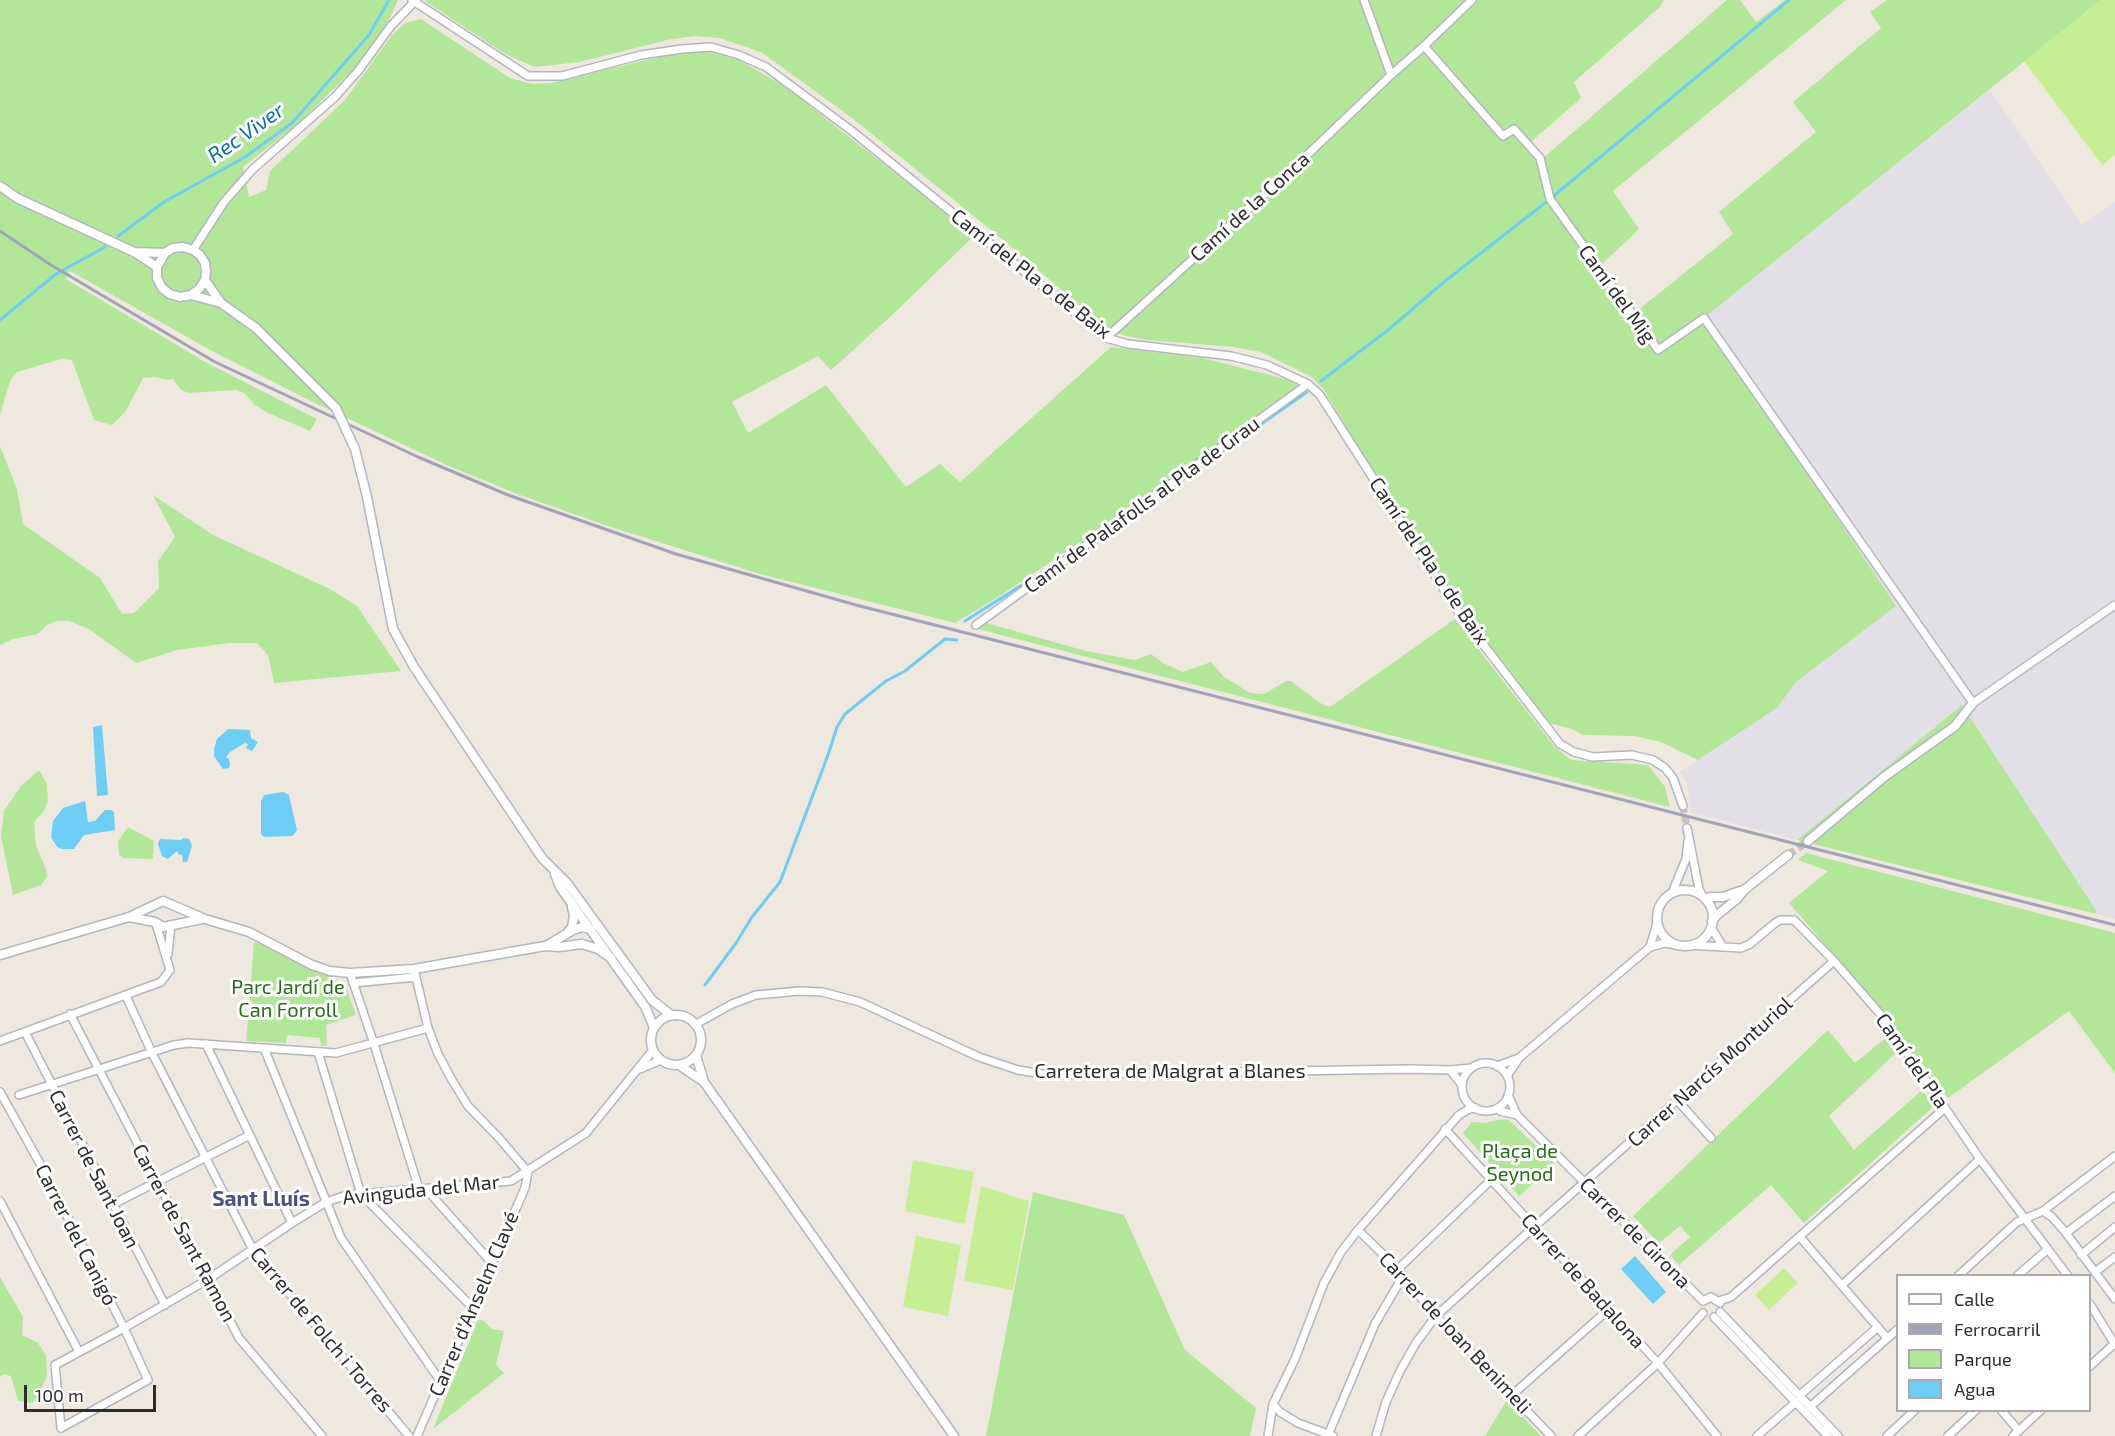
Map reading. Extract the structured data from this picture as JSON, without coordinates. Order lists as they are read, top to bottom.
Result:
{
  "streets": {
    "street": [
      "Camí de la Conca",
      "Camí del Pla o de Baix",
      "Camí del Mig",
      "Camí de Palafolls al Pla de Grau",
      "Camí del Pla",
      "Carretera de Malgrat a Blanes",
      "Carrer Narcís Monturiol",
      "Carrer de Sant Joan",
      "Avinguda del Mar",
      "Carrer de Sant Ramon",
      "Carrer de Girona",
      "Carrer del Canigó",
      "Carrer de Badalona",
      "Carrer d'Anselm Clavé",
      "Carrer de Folch i Torres",
      "Carrer de Joan Benimeli"
    ]
  },
  "crossings": [
    ["Camí de la Conca", "Camí del Pla o de Baix"],
    ["Camí del Pla o de Baix", "Camí de Palafolls al Pla de Grau"],
    ["Camí del Pla", "Carrer Narcís Monturiol"],
    ["Carretera de Malgrat a Blanes", "Avinguda del Mar"],
    ["Carretera de Malgrat a Blanes", "Carrer de Girona"],
    ["Carrer Narcís Monturiol", "Carrer de Girona"],
    ["Carrer Narcís Monturiol", "Carrer de Badalona"],
    ["Carrer Narcís Monturiol", "Carrer de Joan Benimeli"],
    ["Carrer de Sant Joan", "Avinguda del Mar"],
    ["Avinguda del Mar", "Carrer de Sant Ramon"],
    ["Avinguda del Mar", "Carrer del Canigó"],
    ["Avinguda del Mar", "Carrer d'Anselm Clavé"],
    ["Avinguda del Mar", "Carrer de Folch i Torres"]
  ],
  "districts": ["Sant Lluís"],
  "water": ["Rec Viver"],
  "parks": ["Parc Jardí de Can Forroll", "Plaça de Seynod"],
  "legend": [
    "Calle",
    "Ferrocarril",
    "Parque",
    "Agua"
  ],
  "scale_bar": "100 m"
}
